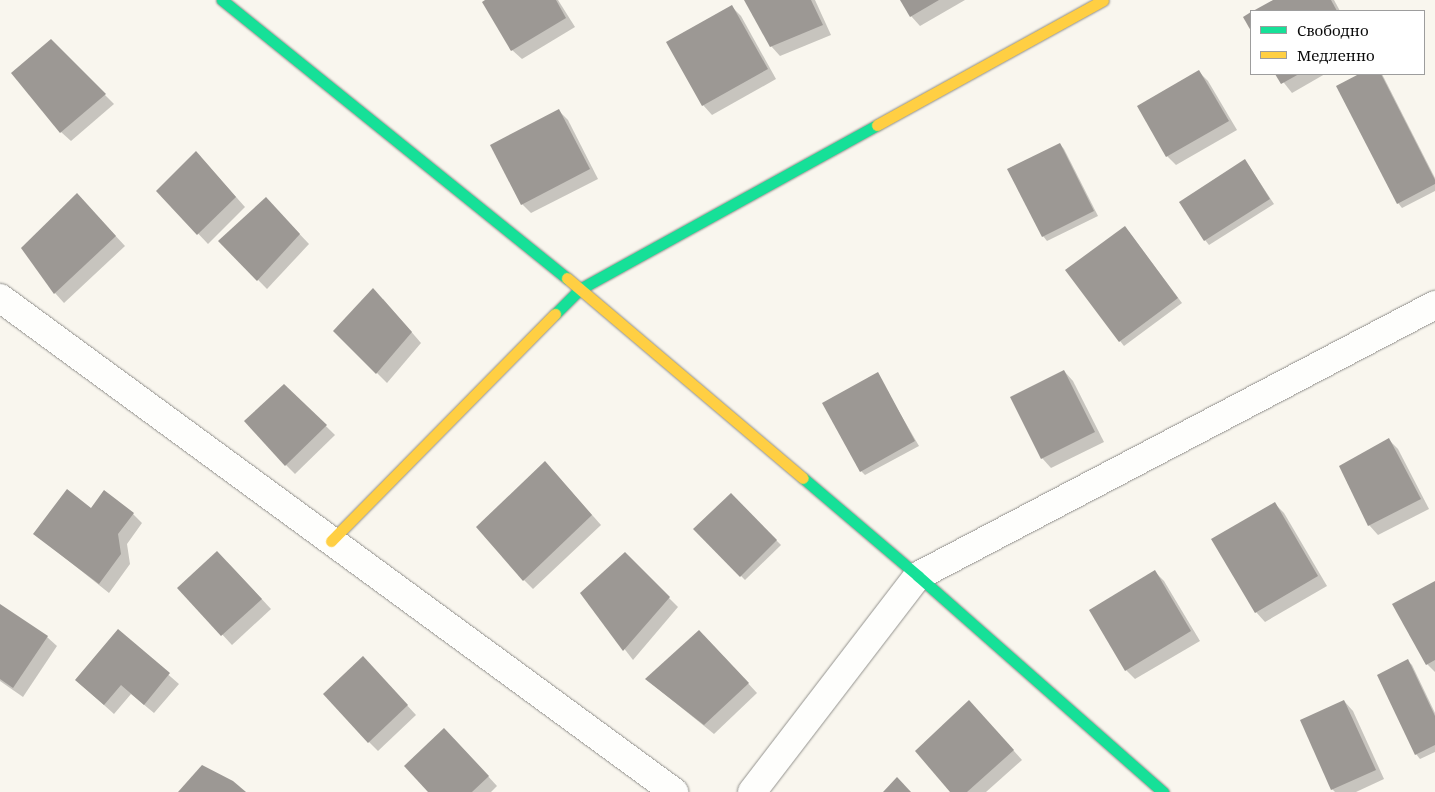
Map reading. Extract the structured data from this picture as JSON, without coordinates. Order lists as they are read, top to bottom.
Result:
{
  "legend": ["Свободно", "Медленно"]
}
